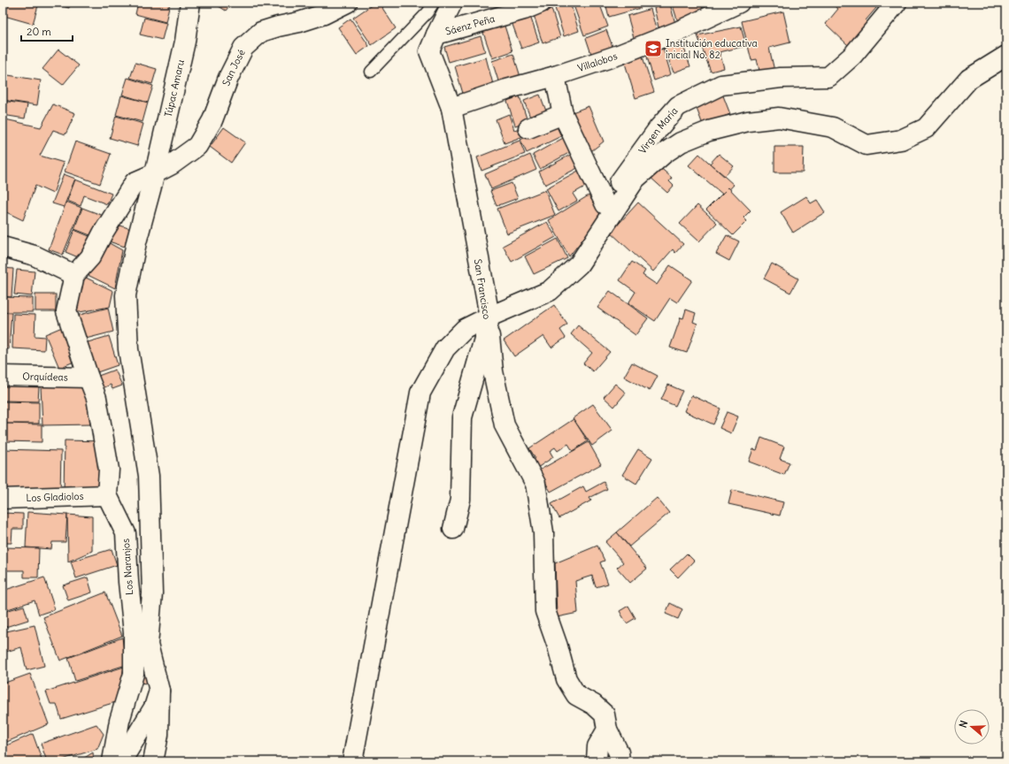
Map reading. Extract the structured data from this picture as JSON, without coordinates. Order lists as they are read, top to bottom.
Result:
{
  "streets": {
    "street": [
      "Sáenz Peña",
      "Villalobos",
      "San José",
      "Túpac Amaru",
      "Virgen María",
      "San Francisco",
      "Orquídeas",
      "Los Gladiolos",
      "Los Naranjos"
    ]
  },
  "crossings": [
    ["Sáenz Peña", "San Francisco"],
    ["Villalobos", "San Francisco"],
    ["San José", "Túpac Amaru"],
    ["San José", "Los Naranjos"],
    ["Virgen María", "San Francisco"],
    ["Orquídeas", "Los Naranjos"],
    ["Los Gladiolos", "Los Naranjos"]
  ],
  "places": {
    "school or university": ["Institución educativa inicial No. 82"]
  },
  "scale_bar": "20 m",
  "north": "left"
}
